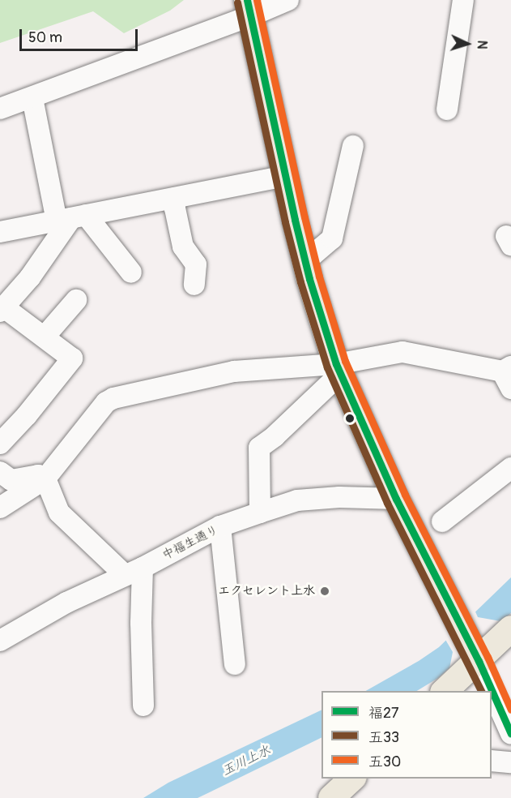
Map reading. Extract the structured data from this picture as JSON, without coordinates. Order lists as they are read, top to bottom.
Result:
{
  "streets": {
    "street": ["中福生通り"]
  },
  "water": ["玉川上水"],
  "places": ["エクセレント上水"],
  "lines": ["transit line 福27", "transit line 五30", "transit line 五33"],
  "legend": ["福27", "五33", "五30"],
  "scale_bar": "50 m",
  "north": "right"
}
